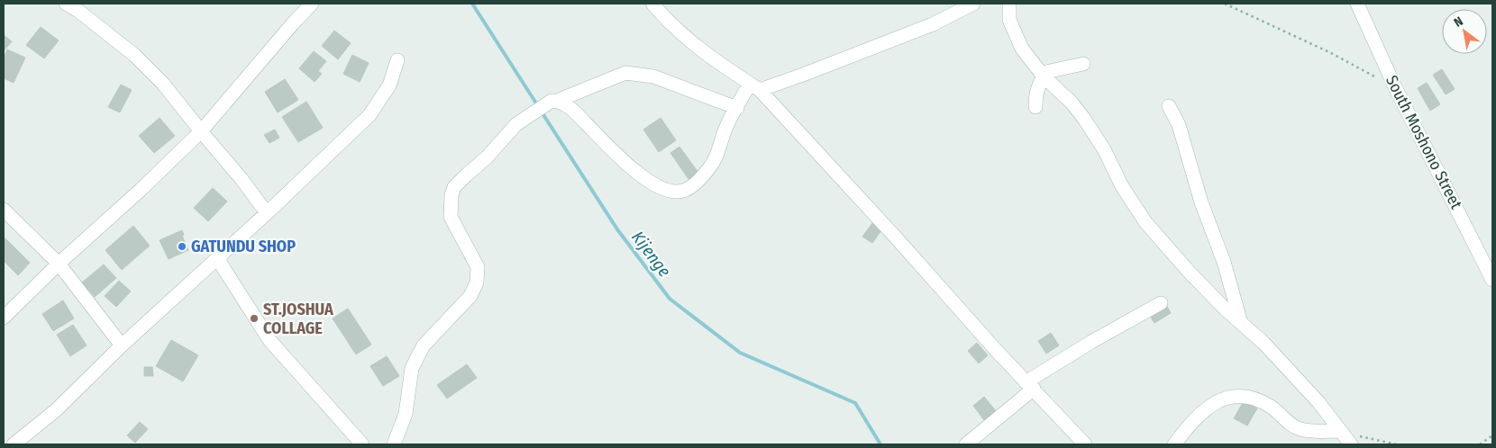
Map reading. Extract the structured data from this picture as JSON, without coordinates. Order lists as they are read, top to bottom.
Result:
{
  "streets": {
    "street": ["South Moshono Street"]
  },
  "water": ["Kijenge"],
  "places": ["GATUNDU SHOP", "ST.JOSHUA COLLAGE"],
  "north": "top left"
}
